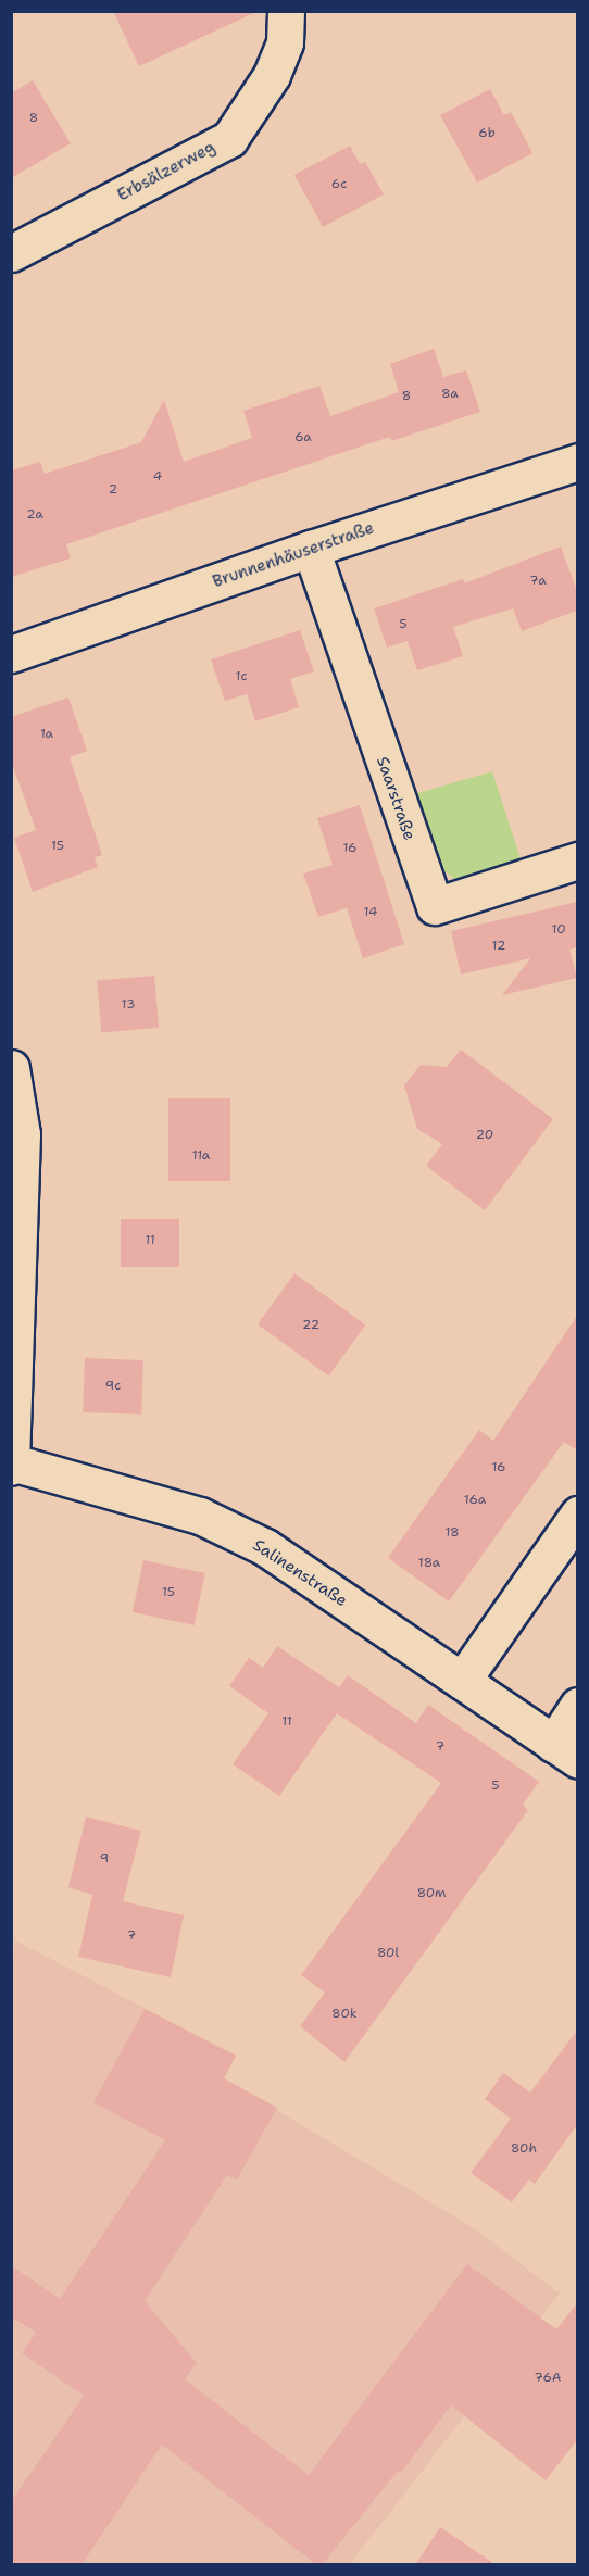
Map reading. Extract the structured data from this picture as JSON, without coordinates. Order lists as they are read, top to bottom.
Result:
{
  "streets": {
    "street": [
      "Erbsälzerweg",
      "Brunnenhäuserstraße",
      "Saarstraße",
      "Salinenstraße"
    ]
  },
  "crossings": [
    ["Brunnenhäuserstraße", "Saarstraße"]
  ],
  "house_numbers": [
    "8",
    "6b",
    "6c",
    "8a",
    "8",
    "6a",
    "4",
    "2",
    "2a",
    "7a",
    "5",
    "1c",
    "1a",
    "15",
    "16",
    "14",
    "10",
    "12",
    "13",
    "20",
    "11a",
    "11",
    "22",
    "9c",
    "16",
    "16a",
    "18",
    "18a",
    "15",
    "11",
    "7",
    "5",
    "9",
    "80m",
    "7",
    "80l",
    "80k",
    "80h",
    "76A"
  ]
}
